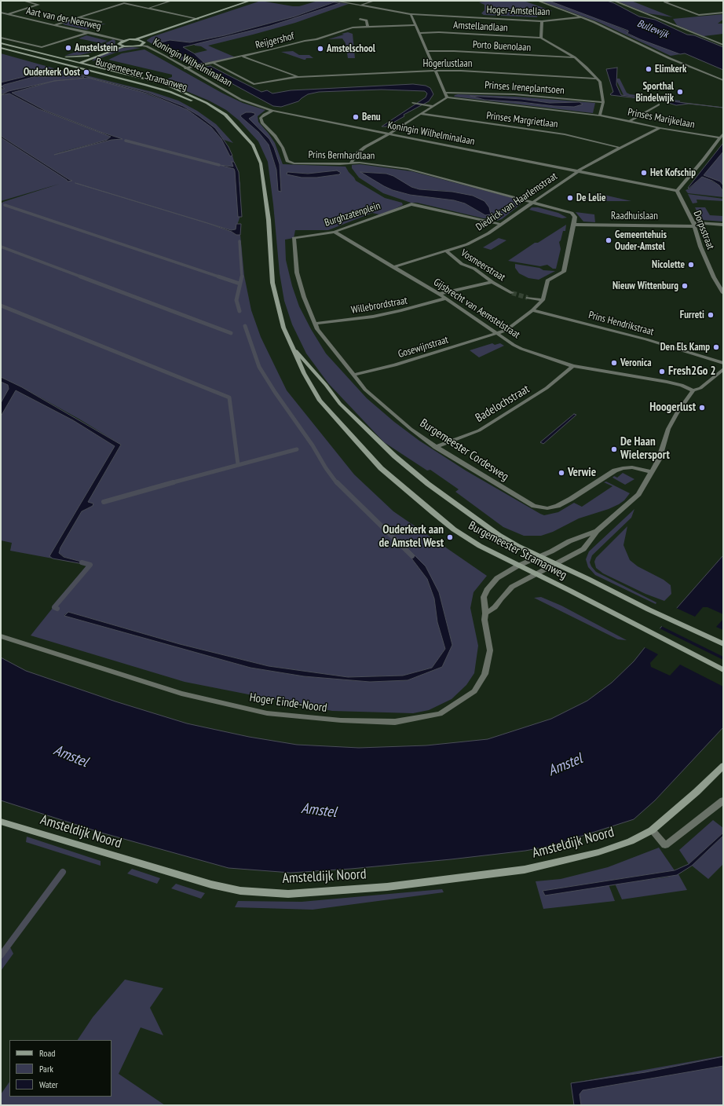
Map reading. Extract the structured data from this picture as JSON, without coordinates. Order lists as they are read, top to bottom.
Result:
{
  "streets": {
    "main road": ["Burgemeester Stramanweg", "Amsteldijk Noord"],
    "street": [
      "Hoger-Amstellaan",
      "Aart van der Neerweg",
      "Amstellandlaan",
      "Reijgershof",
      "Porto Buenolaan",
      "Koningin Wilhelminalaan",
      "Hogerlustlaan",
      "Prinses Ireneplantsoen",
      "Prinses Marijkelaan",
      "Prinses Margrietlaan",
      "Prins Bernhardlaan",
      "Diedrick van Haarlemstraat",
      "Burghzatenplein",
      "Raadhuislaan",
      "Dorpsstraat",
      "Vosmeerstraat",
      "Willebrordstraat",
      "Gijsbrecht van Aemstelstraat",
      "Prins Hendrikstraat",
      "Gosewijnstraat",
      "Badelochstraat",
      "Burgemeester Cordesweg",
      "Hoger Einde-Noord"
    ]
  },
  "crossings": [
    ["Reijgershof", "Koningin Wilhelminalaan"],
    ["Reijgershof", "Hogerlustlaan"],
    ["Koningin Wilhelminalaan", "Prins Bernhardlaan"],
    ["Koningin Wilhelminalaan", "Diedrick van Haarlemstraat"],
    ["Koningin Wilhelminalaan", "Dorpsstraat"],
    ["Burgemeester Stramanweg", "Hoger Einde-Noord"],
    ["Prinses Ireneplantsoen", "Prinses Marijkelaan"],
    ["Prinses Marijkelaan", "Diedrick van Haarlemstraat"],
    ["Prinses Margrietlaan", "Diedrick van Haarlemstraat"],
    ["Prins Bernhardlaan", "Diedrick van Haarlemstraat"],
    ["Prins Bernhardlaan", "Raadhuislaan"],
    ["Diedrick van Haarlemstraat", "Burghzatenplein"],
    ["Diedrick van Haarlemstraat", "Vosmeerstraat"],
    ["Diedrick van Haarlemstraat", "Gijsbrecht van Aemstelstraat"],
    ["Burghzatenplein", "Gijsbrecht van Aemstelstraat"],
    ["Burghzatenplein", "Burgemeester Cordesweg"],
    ["Raadhuislaan", "Dorpsstraat"],
    ["Willebrordstraat", "Gijsbrecht van Aemstelstraat"],
    ["Willebrordstraat", "Burgemeester Cordesweg"],
    ["Gijsbrecht van Aemstelstraat", "Gosewijnstraat"],
    ["Gijsbrecht van Aemstelstraat", "Badelochstraat"],
    ["Prins Hendrikstraat", "Gosewijnstraat"],
    ["Gosewijnstraat", "Burgemeester Cordesweg"],
    ["Badelochstraat", "Burgemeester Cordesweg"]
  ],
  "water": ["Bullewijk", "Amstel"],
  "places": [
    "Amstelstein",
    "Amstelschool",
    "Elimkerk",
    "Ouderkerk Oost",
    "Sporthal Bindelwijk",
    "Benu",
    "Het Kofschip",
    "De Lelie",
    "Gemeentehuis Ouder-Amstel",
    "Nicolette",
    "Nieuw Wittenburg",
    "Furreti",
    "Den Els Kamp",
    "Veronica",
    "Fresh2Go 2",
    "Hoogerlust",
    "De Haan Wielersport",
    "Verwie",
    "Ouderkerk aan de Amstel West"
  ],
  "legend": ["Road", "Park", "Water"]
}
